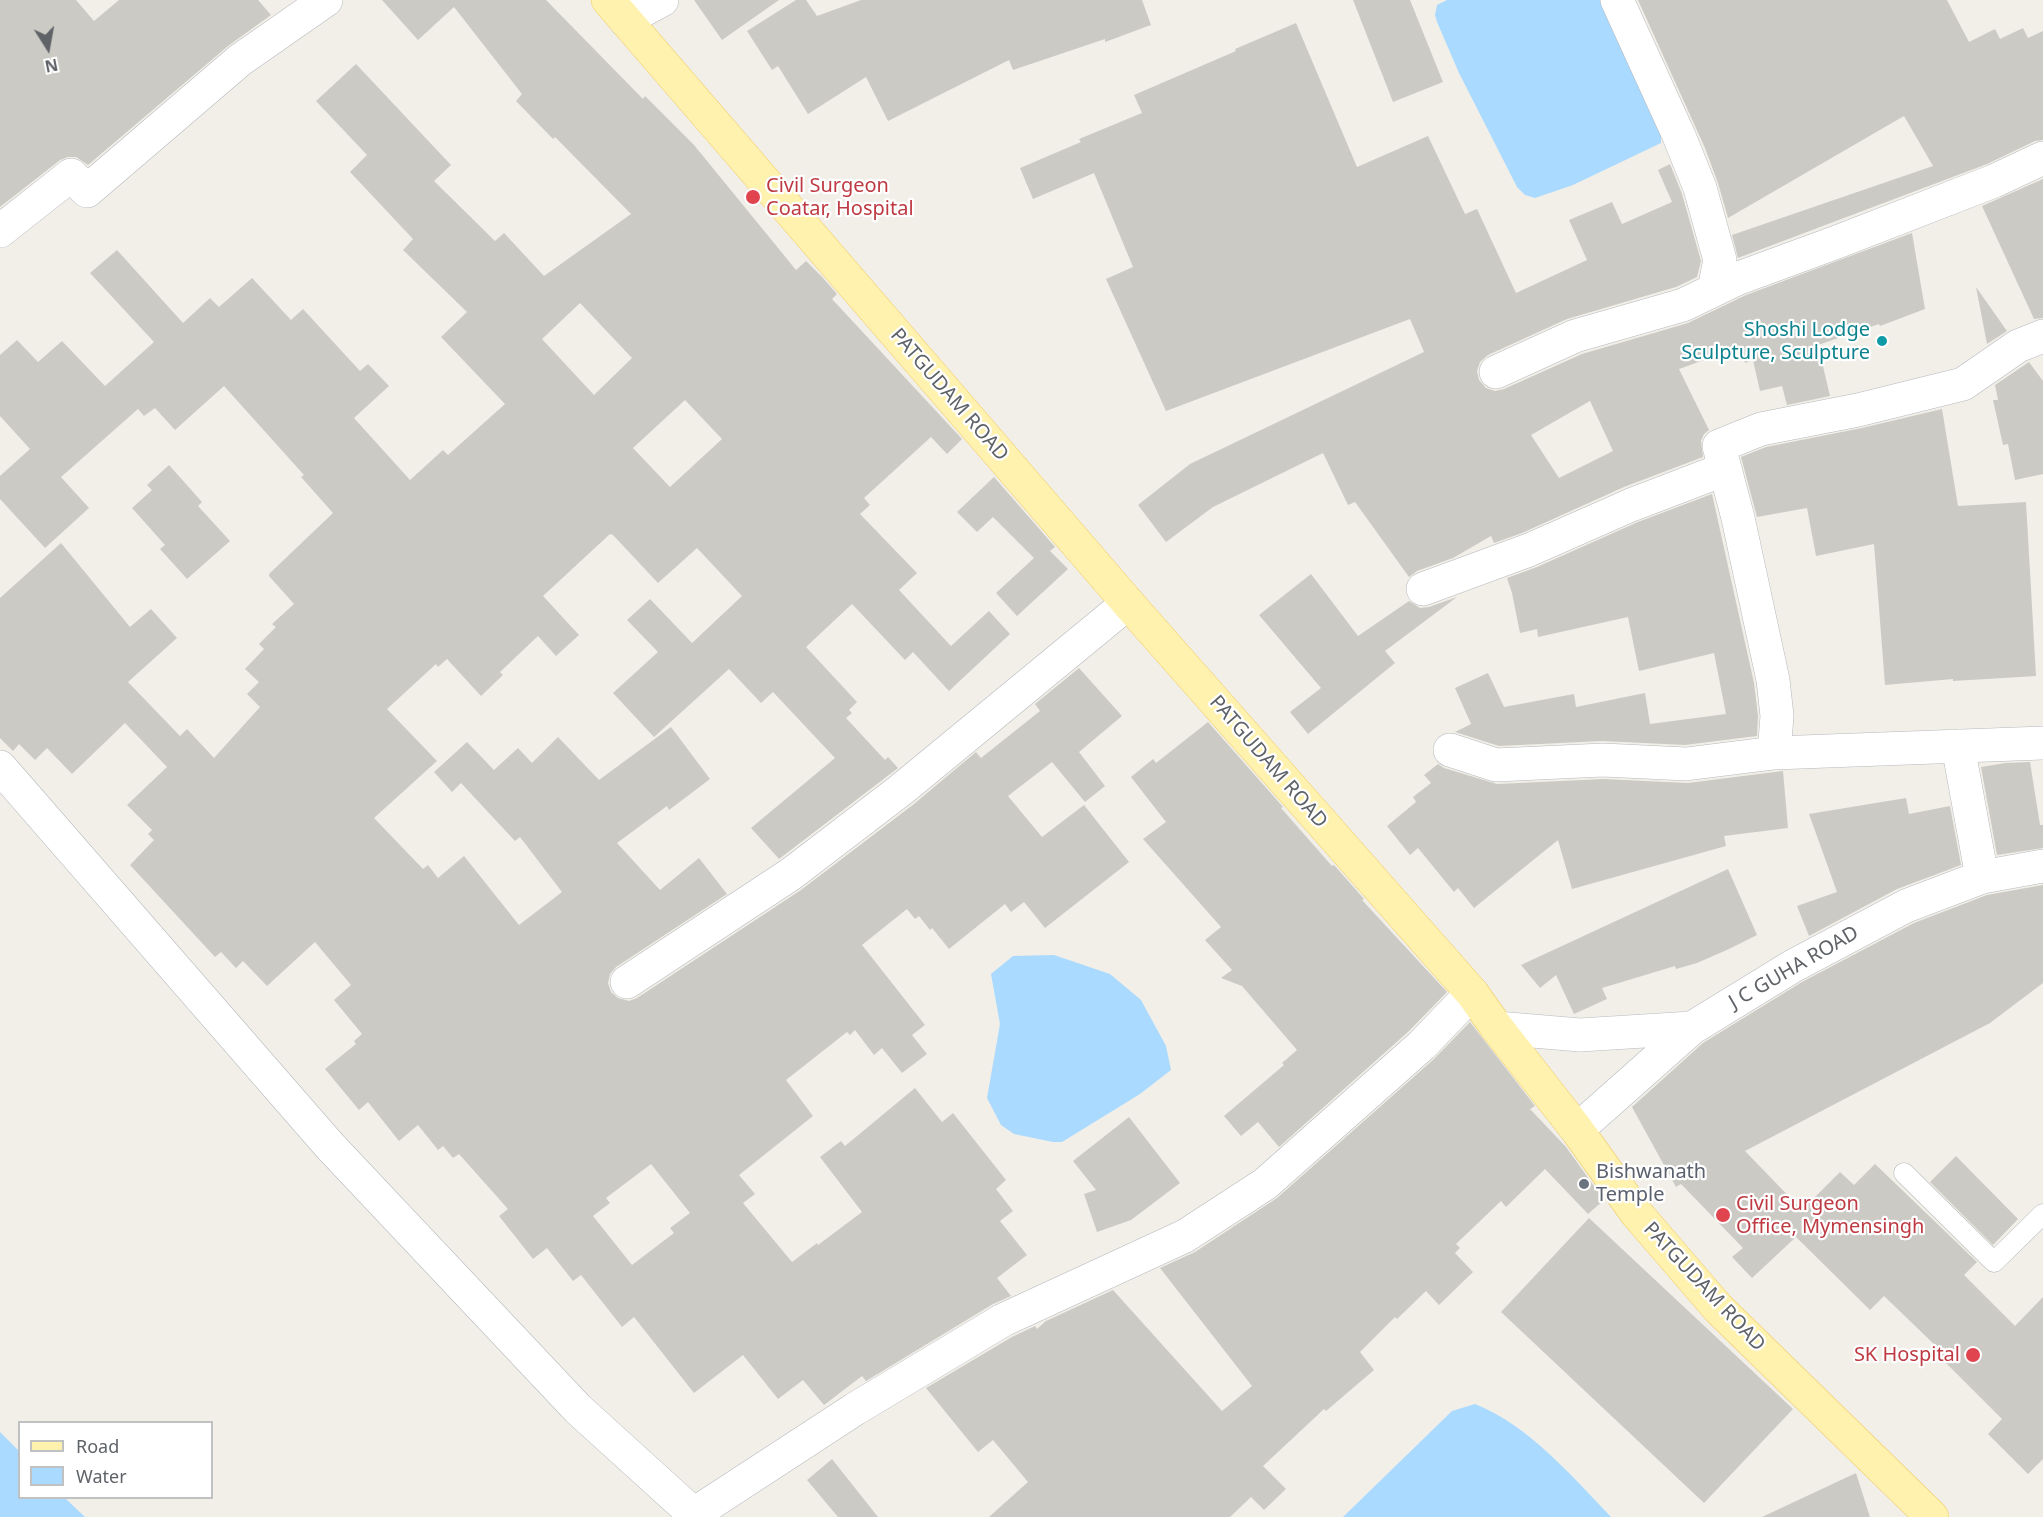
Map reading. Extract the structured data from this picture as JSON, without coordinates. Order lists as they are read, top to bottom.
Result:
{
  "streets": {
    "main road": ["PATGUDAM ROAD"],
    "street": ["J C GUHA ROAD"]
  },
  "crossings": [
    ["PATGUDAM ROAD", "J C GUHA ROAD"]
  ],
  "places": [
    "Civil Surgeon Coatar, Hospital",
    "Shoshi Lodge Sculpture, Sculpture",
    "Bishwanath Temple",
    "Civil Surgeon Office, Mymensingh",
    "SK Hospital"
  ],
  "legend": ["Road", "Water"],
  "north": "bottom"
}
